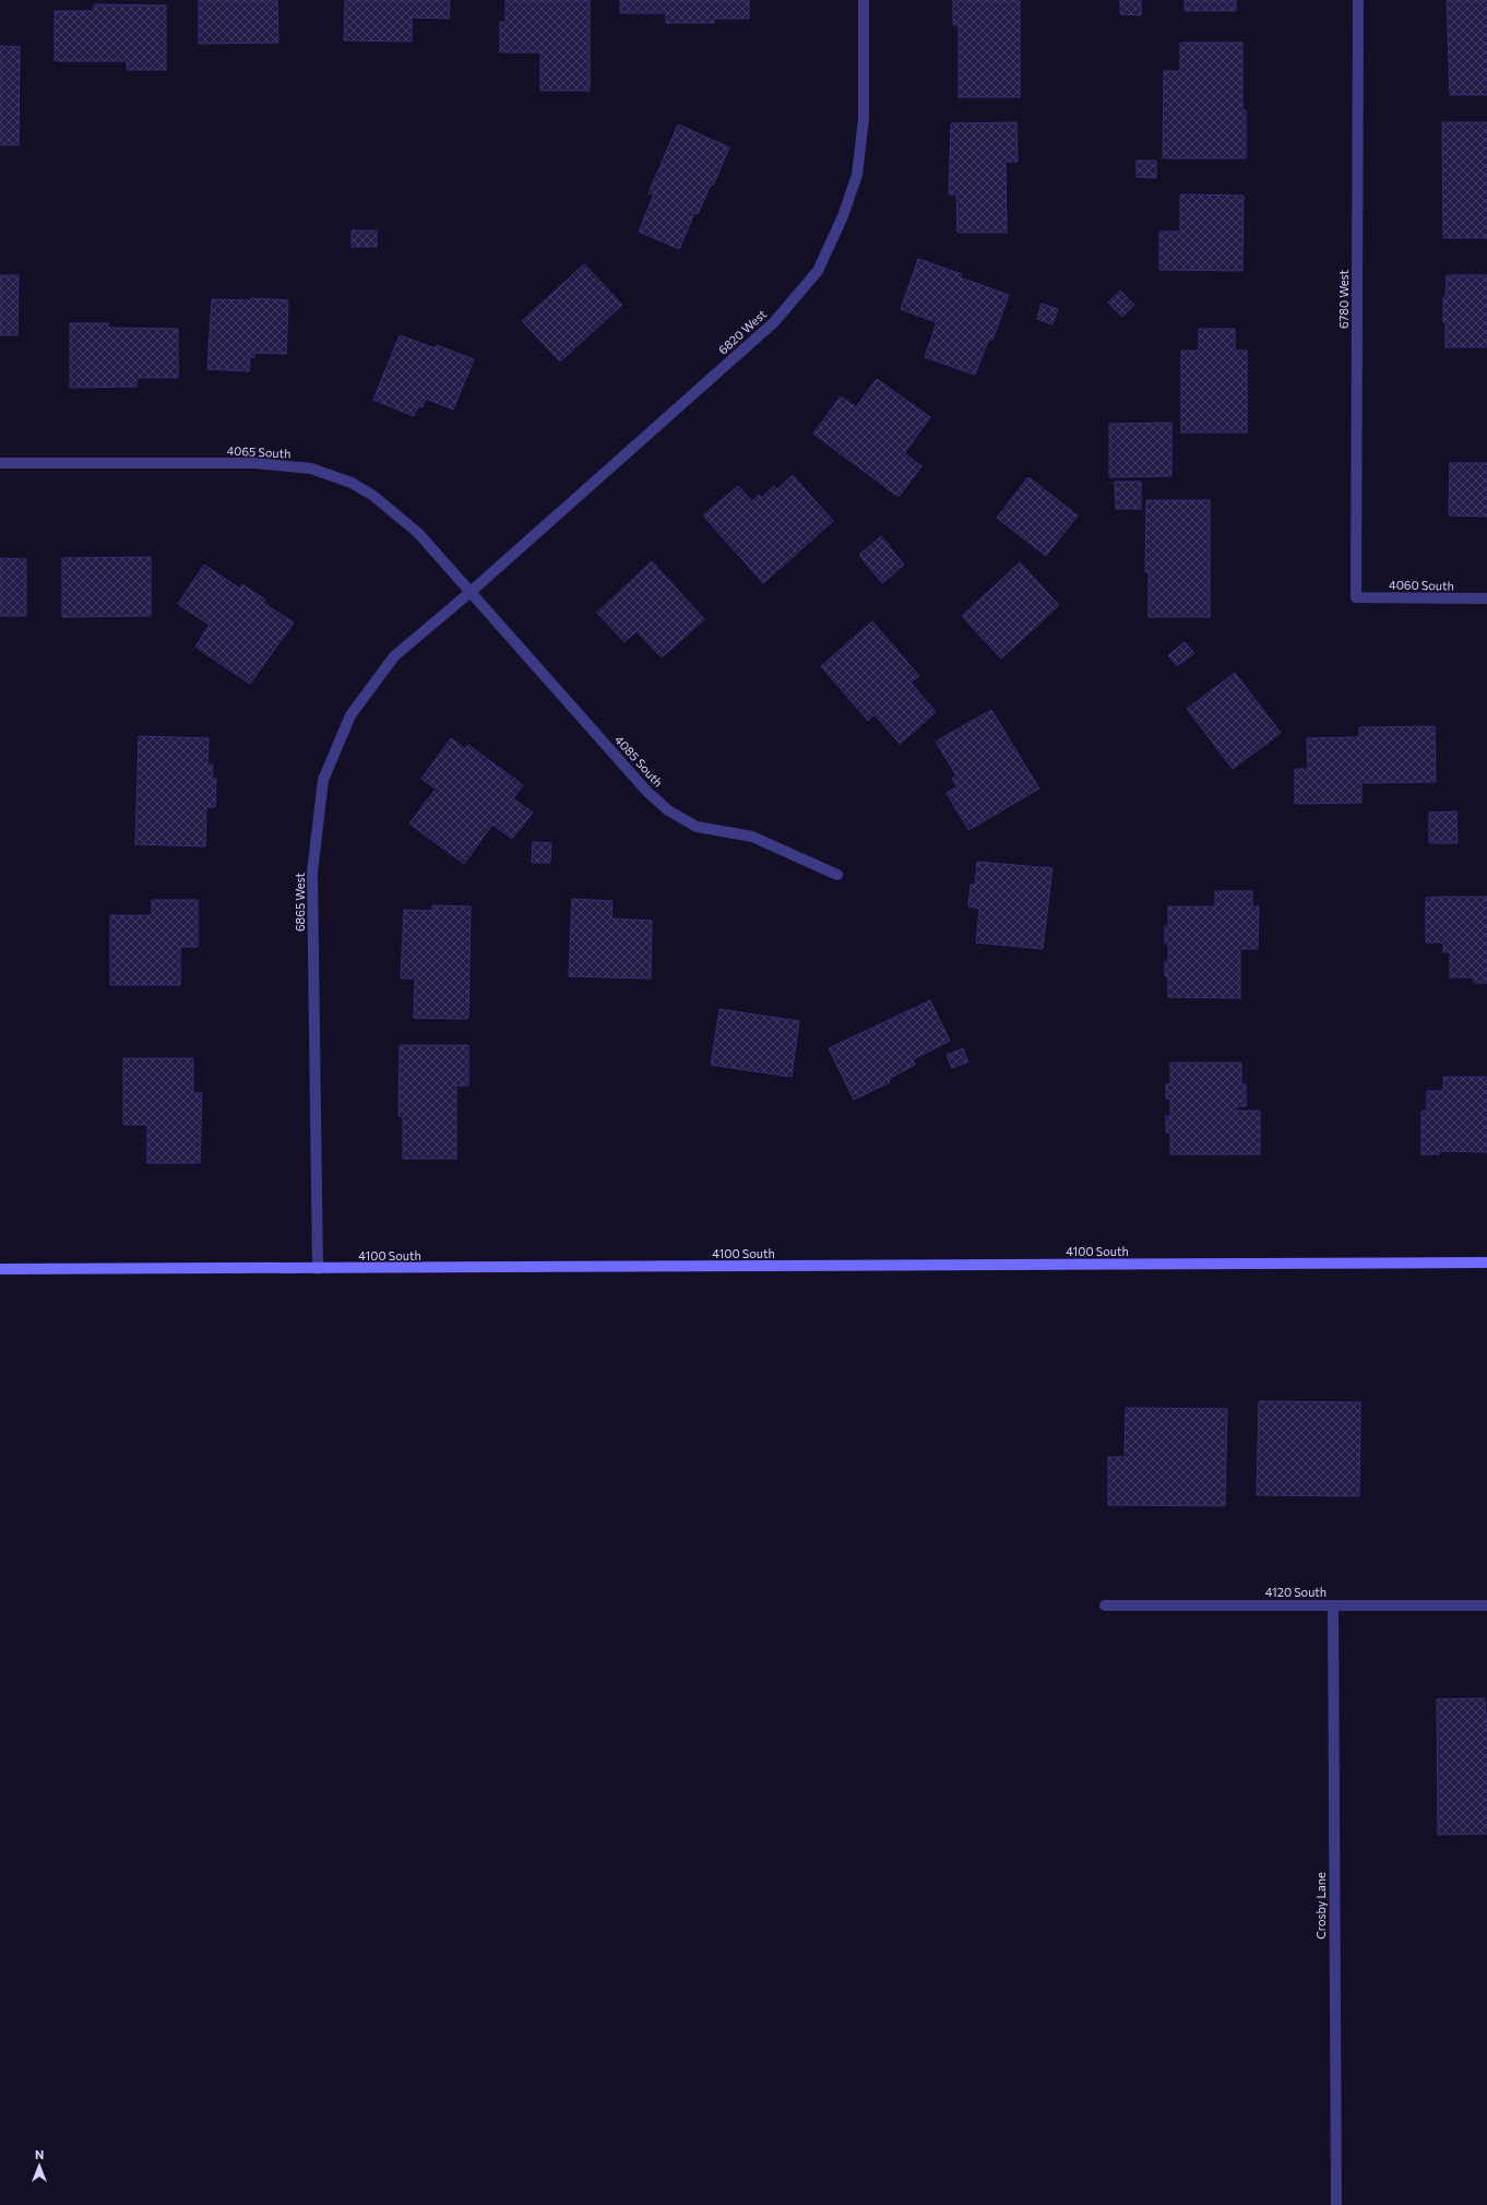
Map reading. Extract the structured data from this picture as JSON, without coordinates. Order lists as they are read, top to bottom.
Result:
{
  "streets": {
    "main road": ["4100 South"],
    "street": [
      "6780 West",
      "6820 West",
      "4065 South",
      "4060 South",
      "4085 South",
      "6865 West",
      "4120 South",
      "Crosby Lane"
    ]
  },
  "crossings": [
    ["6780 West", "4060 South"],
    ["6820 West", "4065 South"],
    ["6820 West", "4085 South"],
    ["6820 West", "6865 West"],
    ["4065 South", "4085 South"],
    ["4065 South", "6865 West"],
    ["4085 South", "6865 West"],
    ["6865 West", "4100 South"],
    ["4120 South", "Crosby Lane"]
  ],
  "north": "top"
}
